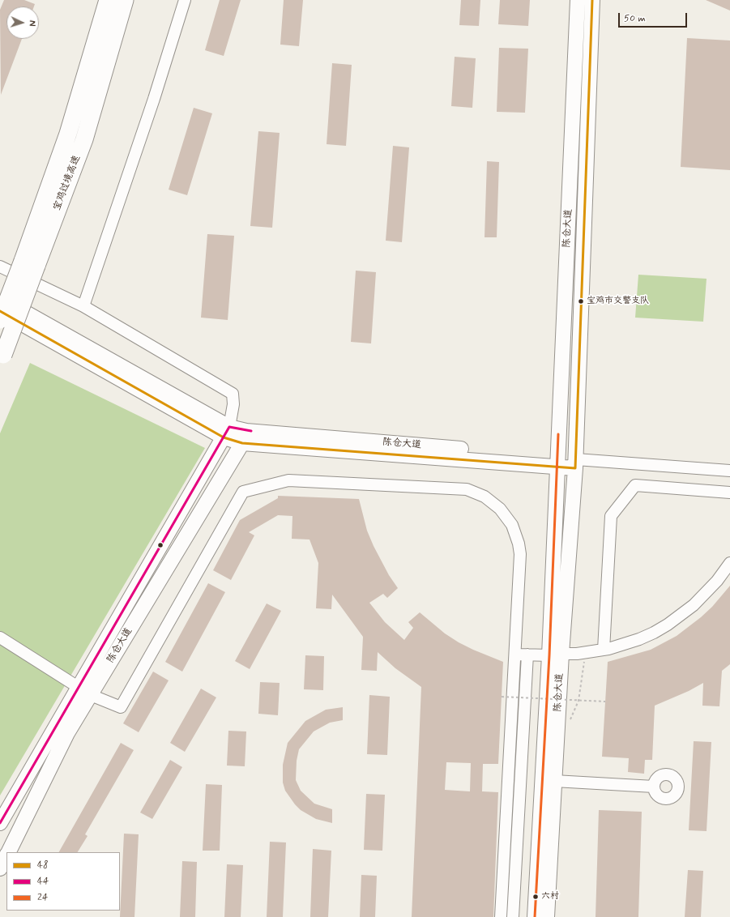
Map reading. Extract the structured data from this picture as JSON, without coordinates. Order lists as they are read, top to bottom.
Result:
{
  "streets": {
    "highway": ["宝鸡过境高速"],
    "main road": ["陈仓大道"]
  },
  "places": ["宝鸡市交警支队", "六村"],
  "lines": ["transit line 48", "transit line 44", "transit line 24"],
  "legend": ["48", "44", "24"],
  "scale_bar": "50 m",
  "north": "right"
}
